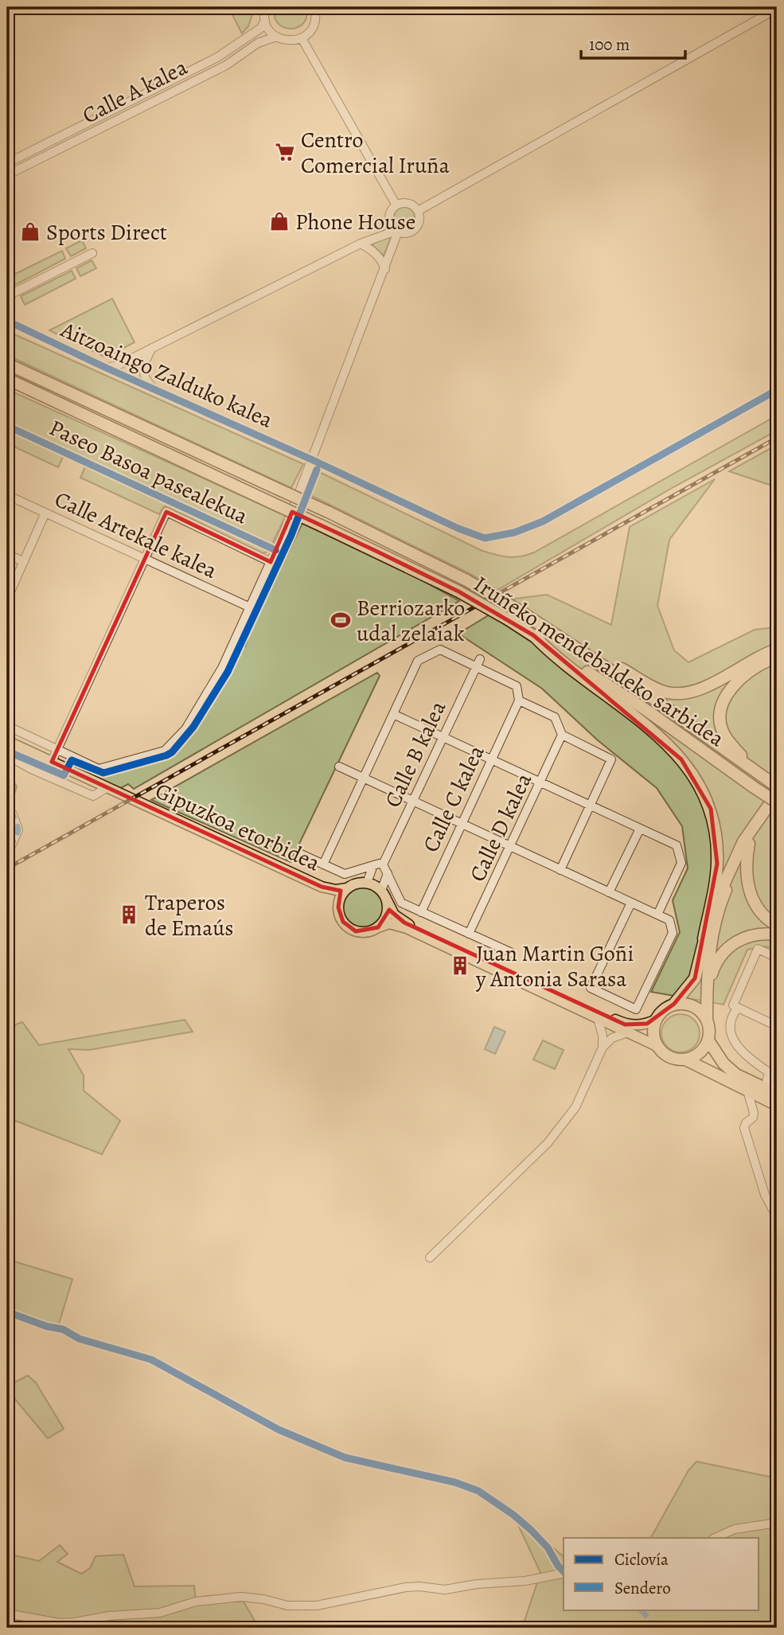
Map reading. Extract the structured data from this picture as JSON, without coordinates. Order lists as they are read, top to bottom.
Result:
{
  "streets": {
    "highway": ["Iruñeko mendebaldeko sarbidea"],
    "main road": ["Gipuzkoa etorbidea"],
    "street": [
      "Calle A kalea",
      "Aitzoaingo Zalduko kalea",
      "Paseo Basoa pasealekua",
      "Calle Artekale kalea",
      "Calle B kalea",
      "Calle C kalea",
      "Calle D kalea"
    ]
  },
  "places": {
    "supermarket": ["Centro Comercial Iruña"],
    "shop": ["Phone House", "Sports Direct"],
    "sports": ["Berriozarko udal zelaiak"],
    "building": ["Traperos de Emaús", "Juan Martin Goñi y Antonia Sarasa"]
  },
  "legend": ["Ciclovía", "Sendero"],
  "scale_bar": "100 m"
}
